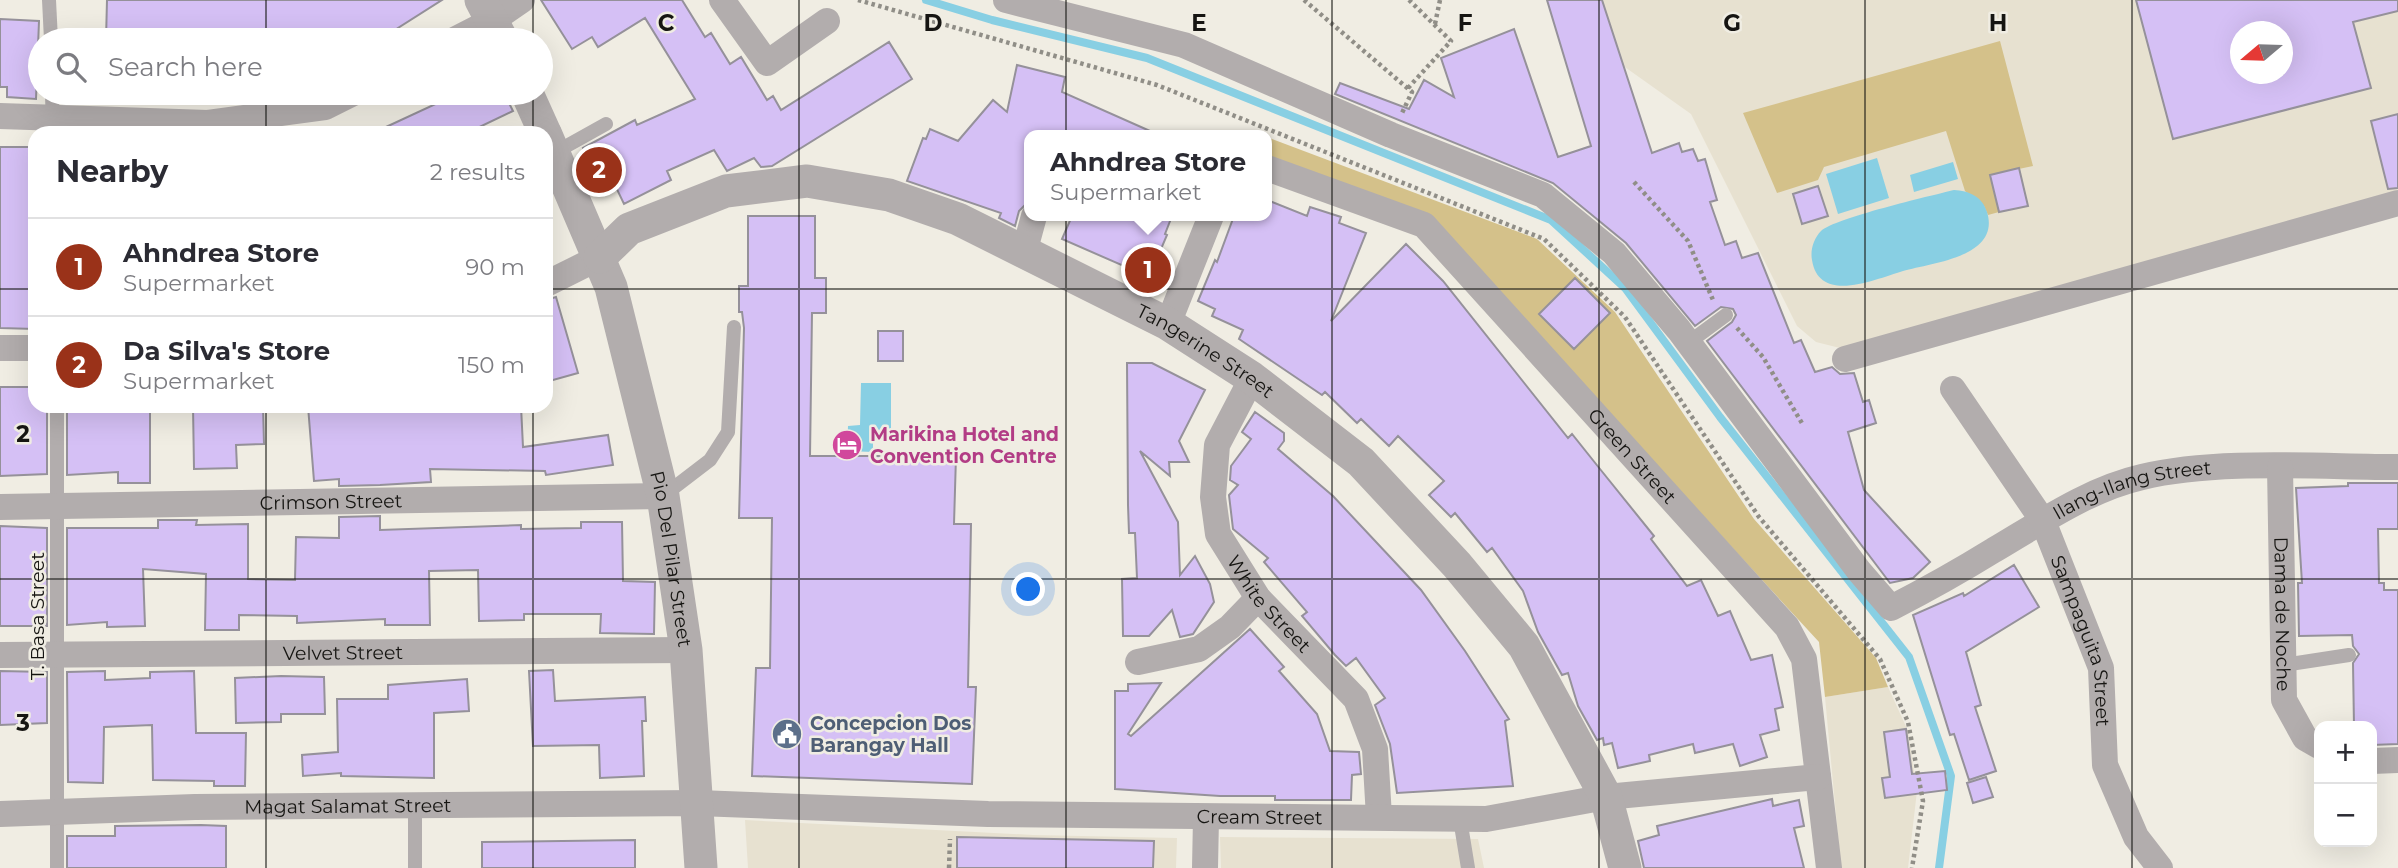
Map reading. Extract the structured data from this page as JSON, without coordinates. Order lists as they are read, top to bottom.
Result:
{
  "streets": {
    "street": [
      "Tangerine Street",
      "Green Street",
      "Ilang-Ilang Street",
      "Crimson Street",
      "Pio Del Pilar Street",
      "White Street",
      "Dama de Noche",
      "Sampaguita Street",
      "Velvet Street",
      "Magat Salamat Street",
      "Cream Street"
    ],
    "lane": ["T. Basa Street"]
  },
  "crossings": [
    ["Tangerine Street", "Pio Del Pilar Street"],
    ["Tangerine Street", "White Street"],
    ["Tangerine Street", "Cream Street"],
    ["Green Street", "Cream Street"],
    ["Ilang-Ilang Street", "Dama de Noche"],
    ["Ilang-Ilang Street", "Sampaguita Street"],
    ["Crimson Street", "Pio Del Pilar Street"],
    ["Crimson Street", "T. Basa Street"],
    ["Pio Del Pilar Street", "Velvet Street"],
    ["Pio Del Pilar Street", "Magat Salamat Street"],
    ["Pio Del Pilar Street", "Cream Street"],
    ["White Street", "Cream Street"],
    ["T. Basa Street", "Velvet Street"],
    ["T. Basa Street", "Magat Salamat Street"],
    ["Magat Salamat Street", "Cream Street"]
  ],
  "places": {
    "hotel": ["Marikina Hotel and Convention Centre"],
    "public building": ["Concepcion Dos Barangay Hall"]
  },
  "north": "left",
  "page": {
    "search": "Search here",
    "heading": ["Nearby", "2 results"],
    "popup": ["Ahndrea Store", "Supermarket"],
    "pins": ["2", "1"],
    "list": [
      {
        "mark": "1",
        "name": "Ahndrea Store",
        "note": "Supermarket",
        "value": "90 m"
      },
      {
        "mark": "2",
        "name": "Da Silva's Store",
        "note": "Supermarket",
        "value": "150 m"
      }
    ],
    "map_buttons": ["+", "−"]
  },
  "grid": {
    "columns": [
      "C",
      "D",
      "E",
      "F",
      "G",
      "H"
    ],
    "rows": ["2", "3"]
  }
}
